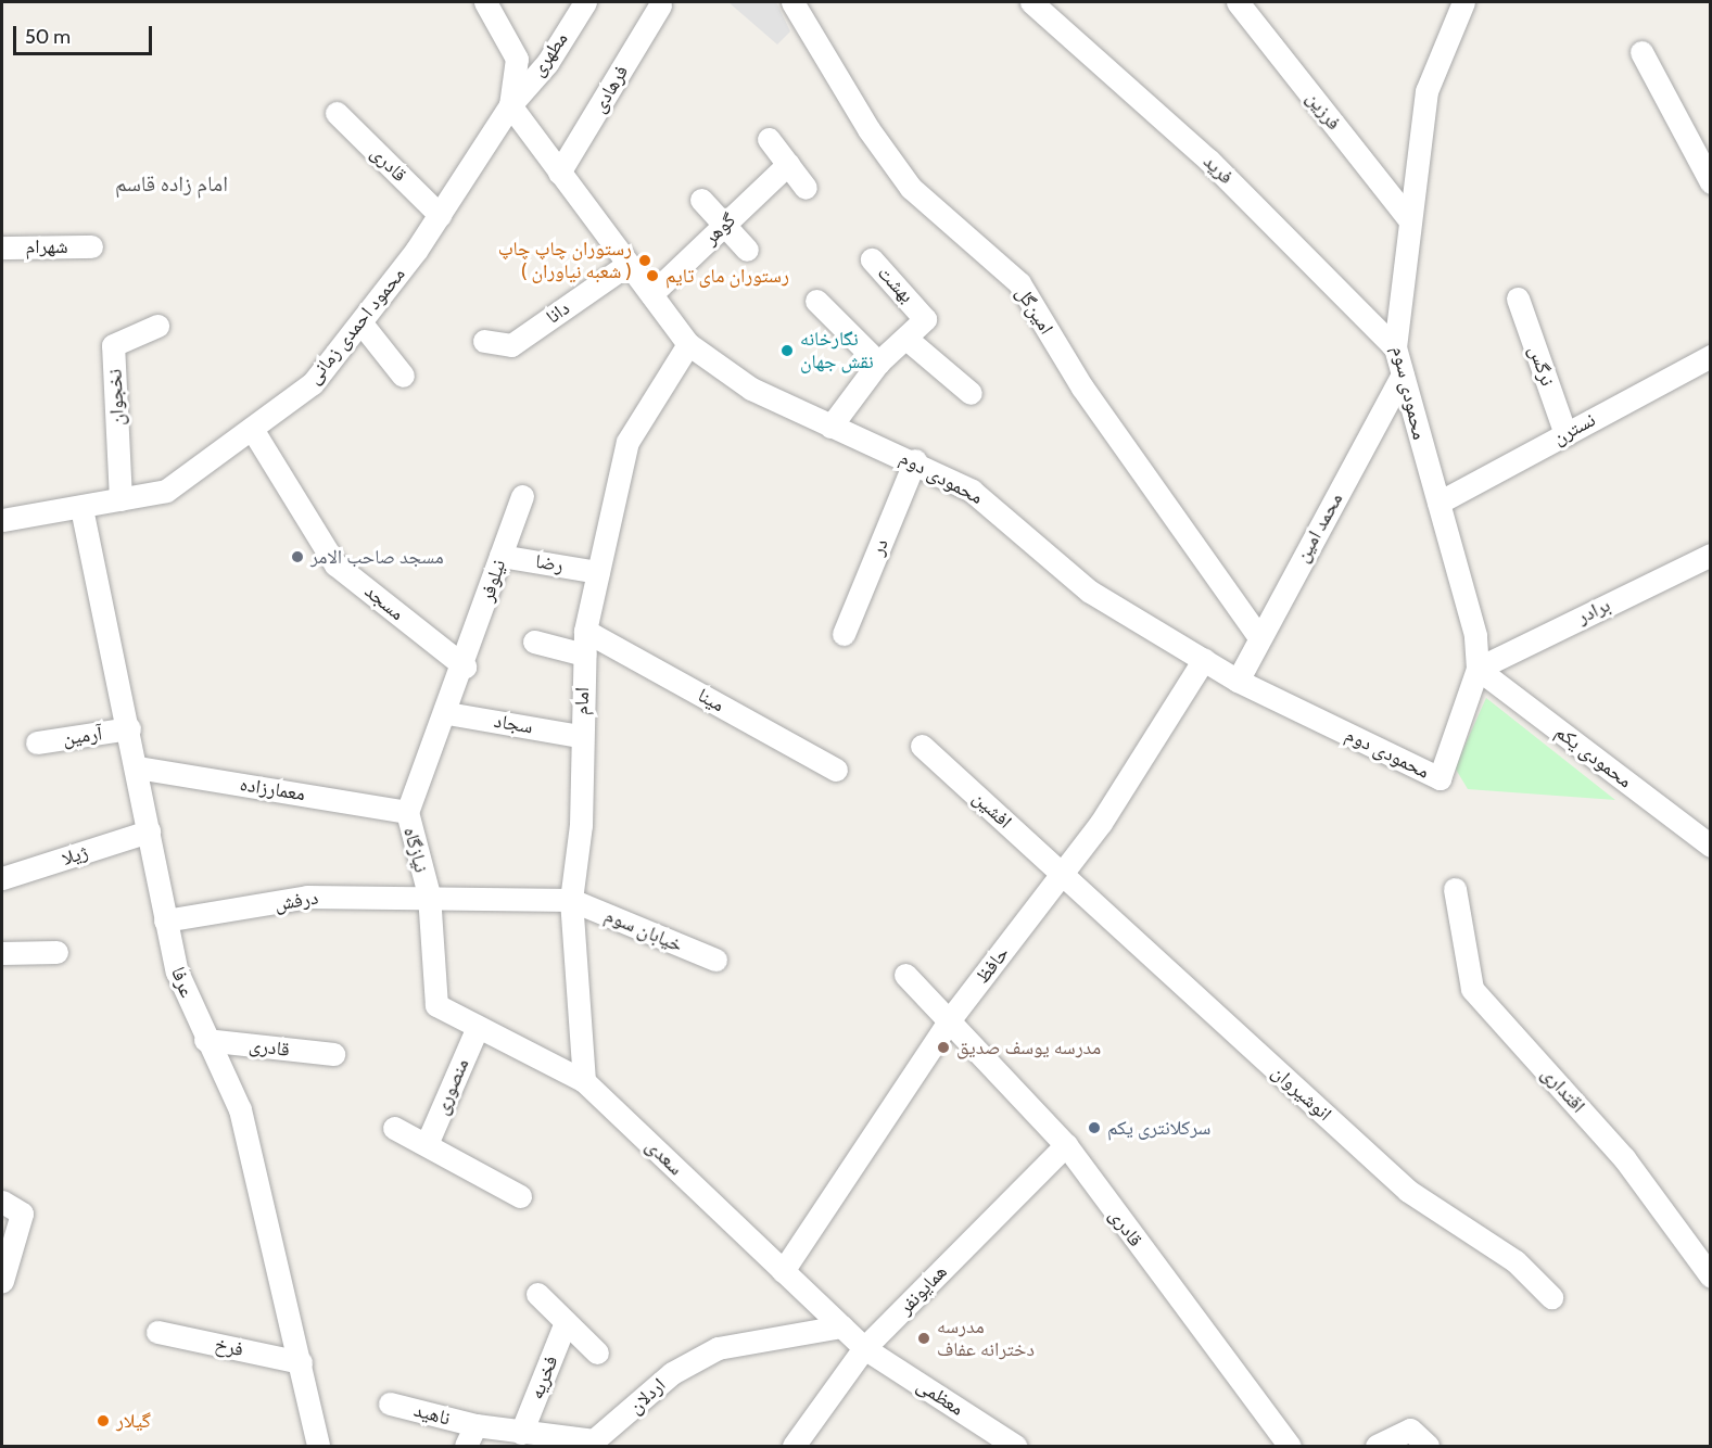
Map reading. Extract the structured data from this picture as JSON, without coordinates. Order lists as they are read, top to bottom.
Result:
{
  "streets": {
    "street": [
      "مطهری",
      "فرهادی",
      "فرزین",
      "قادری",
      "فرید",
      "گوهر",
      "شهرام",
      "بهشت",
      "امین‌گل",
      "دانا",
      "محمود احمدی زمانی",
      "نرگس",
      "محمودی سوم",
      "نخجوان",
      "نسترن",
      "محمودی دوم",
      "محمد امین",
      "در",
      "رضا",
      "نیلوفر",
      "مسجد",
      "برادر",
      "مینا",
      "امام",
      "سجاد",
      "آرمین",
      "محمودی یکم",
      "معمارزاده",
      "افشین",
      "نیازگاه",
      "ژیلا",
      "درفش",
      "خیابان سوم",
      "حافظ",
      "عرفا",
      "منصوری",
      "اقتداری",
      "انوشیروان",
      "سعدی",
      "همایونفر",
      "فرخ",
      "فخریه",
      "اردلان",
      "معظمی",
      "ناهید"
    ]
  },
  "crossings": [
    ["مطهری", "محمود احمدی زمانی"],
    ["مطهری", "محمودی دوم"],
    ["فرهادی", "محمودی دوم"],
    ["فرزین", "محمودی سوم"],
    ["قادری", "محمود احمدی زمانی"],
    ["قادری", "حافظ"],
    ["قادری", "عرفا"],
    ["قادری", "همایونفر"],
    ["فرید", "محمودی سوم"],
    ["گوهر", "محمودی دوم"],
    ["بهشت", "محمودی دوم"],
    ["امین‌گل", "محمد امین"],
    ["دانا", "محمودی دوم"],
    ["محمود احمدی زمانی", "نخجوان"],
    ["محمود احمدی زمانی", "محمودی دوم"],
    ["محمود احمدی زمانی", "مسجد"],
    ["محمود احمدی زمانی", "عرفا"],
    ["نرگس", "نسترن"],
    ["محمودی سوم", "نسترن"],
    ["محمودی سوم", "محمودی دوم"],
    ["محمودی سوم", "محمد امین"],
    ["محمودی سوم", "برادر"],
    ["محمودی سوم", "محمودی یکم"],
    ["محمودی دوم", "محمد امین"],
    ["محمودی دوم", "در"],
    ["محمودی دوم", "امام"],
    ["محمودی دوم", "حافظ"],
    ["رضا", "نیلوفر"],
    ["رضا", "امام"],
    ["نیلوفر", "مسجد"],
    ["نیلوفر", "نیازگاه"],
    ["مسجد", "نیازگاه"],
    ["برادر", "محمودی یکم"],
    ["مینا", "امام"],
    ["امام", "سجاد"],
    ["امام", "درفش"],
    ["امام", "خیابان سوم"],
    ["امام", "سعدی"],
    ["سجاد", "نیازگاه"],
    ["آرمین", "عرفا"],
    ["معمارزاده", "نیازگاه"],
    ["معمارزاده", "عرفا"],
    ["افشین", "حافظ"],
    ["افشین", "انوشیروان"],
    ["نیازگاه", "درفش"],
    ["نیازگاه", "سعدی"],
    ["ژیلا", "عرفا"],
    ["درفش", "خیابان سوم"],
    ["درفش", "عرفا"],
    ["حافظ", "انوشیروان"],
    ["حافظ", "سعدی"],
    ["عرفا", "فرخ"],
    ["منصوری", "سعدی"],
    ["سعدی", "همایونفر"],
    ["سعدی", "اردلان"],
    ["سعدی", "معظمی"],
    ["همایونفر", "معظمی"],
    ["فخریه", "اردلان"],
    ["اردلان", "ناهید"]
  ],
  "districts": ["امام زاده قاسم"],
  "places": [
    "رستوران چاپ چاپ ( شعبه نیاوران )",
    "رستوران مای تایم",
    "نگارخانه نقش جهان",
    "مسجد صاحب الامر",
    "مدرسه یوسف صدیق",
    "سرکلانتری یکم",
    "مدرسه دخترانه عفاف",
    "گیلار"
  ],
  "scale_bar": "50 m"
}
